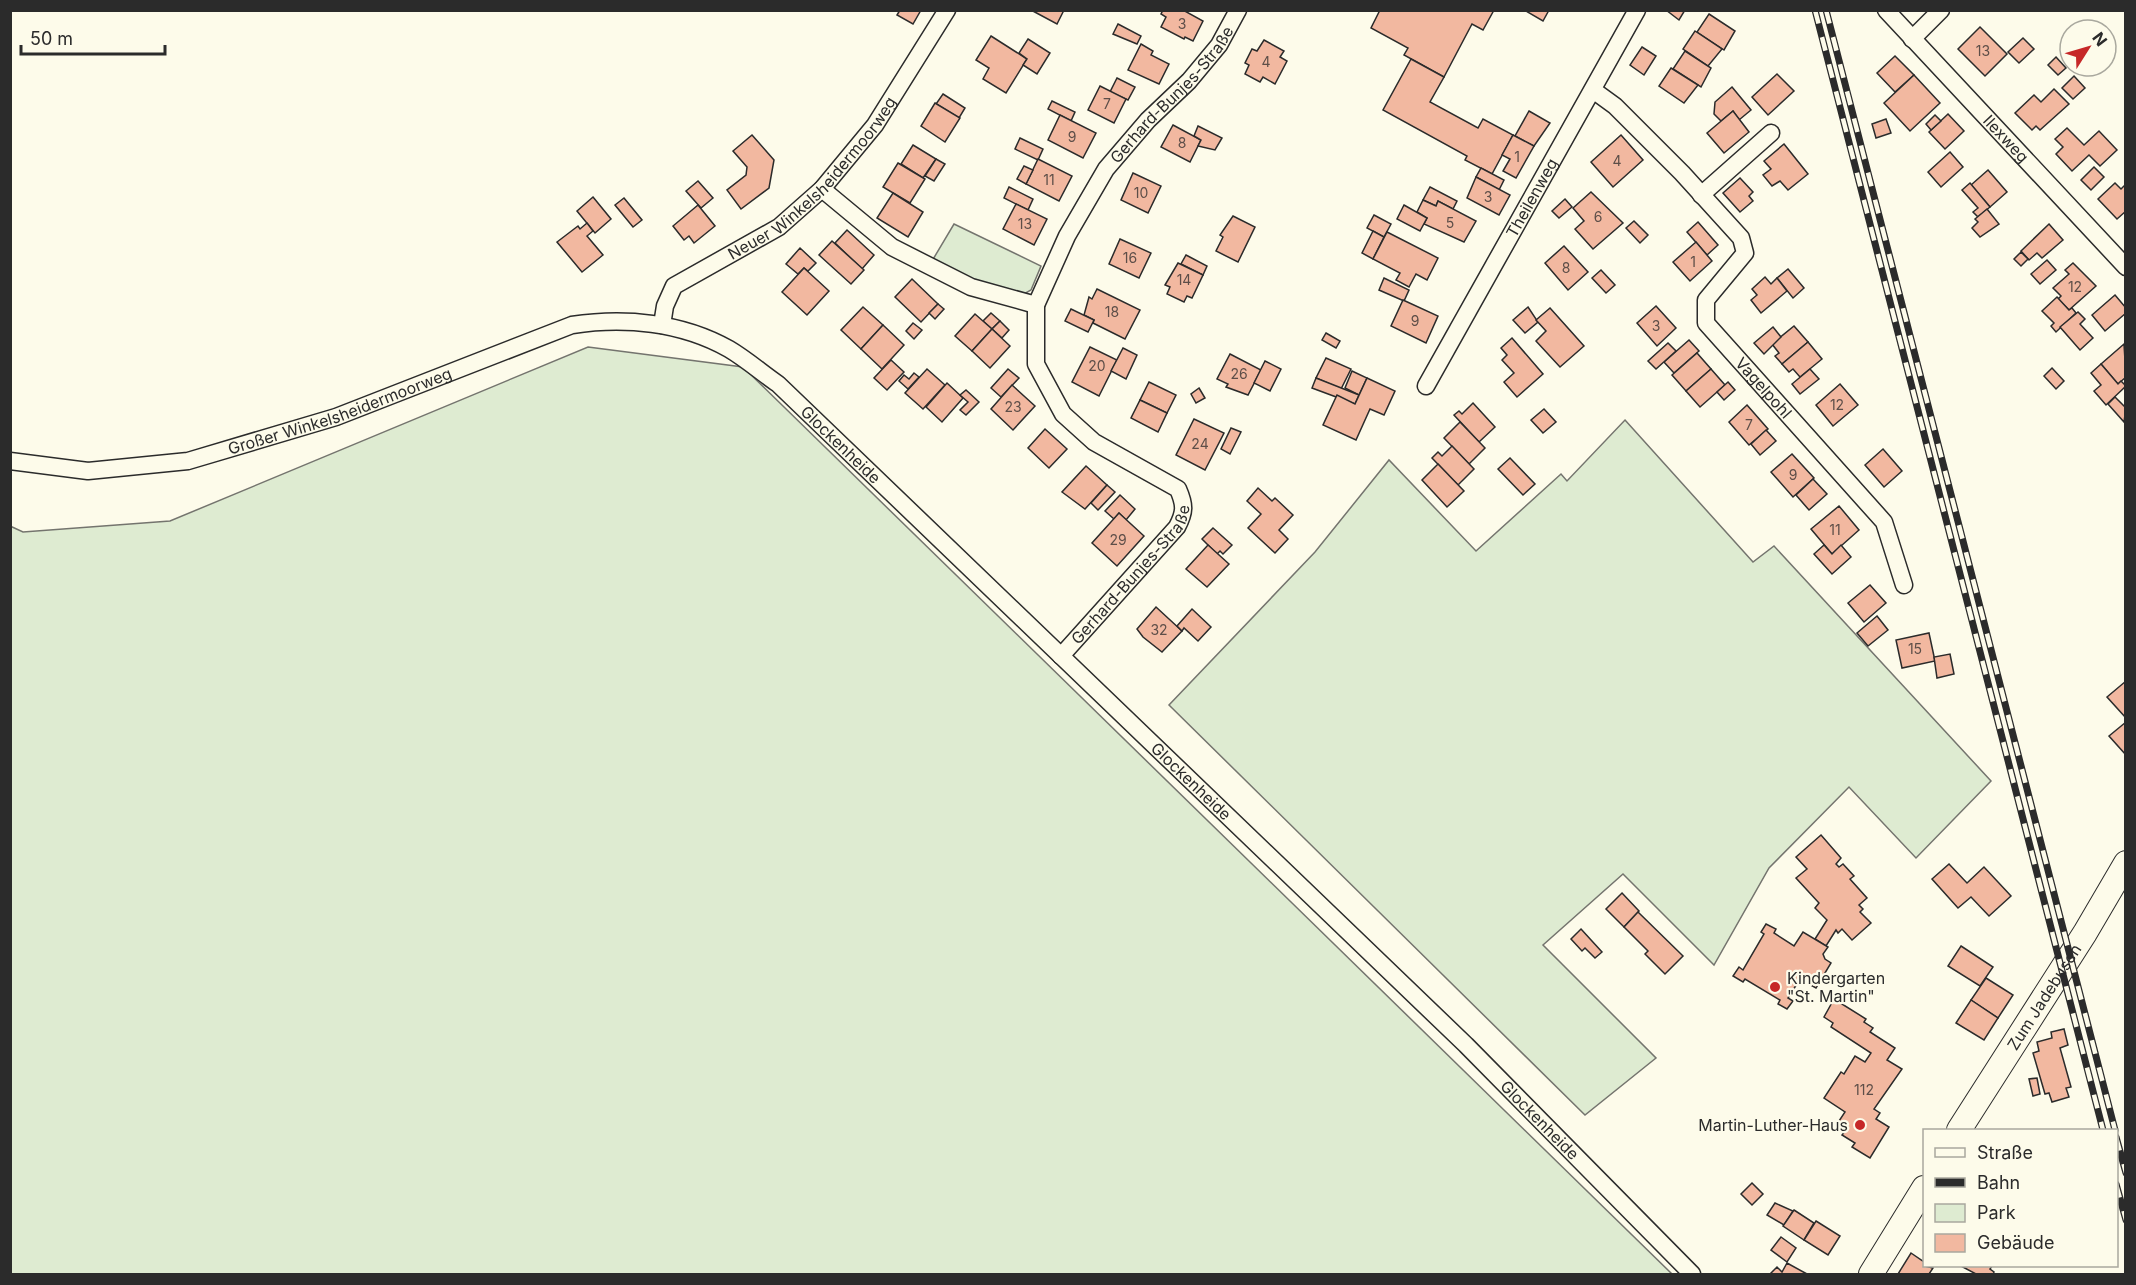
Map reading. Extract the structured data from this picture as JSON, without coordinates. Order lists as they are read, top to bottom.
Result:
{
  "streets": {
    "street": [
      "Gerhard-Bunjes-Straße",
      "Ilexweg",
      "Neuer Winkelsheidermoorweg",
      "Theilenweg",
      "Vagelpohl",
      "Großer Winkelsheidermoorweg",
      "Glockenheide",
      "Zum Jadebusen"
    ]
  },
  "crossings": [
    ["Gerhard-Bunjes-Straße", "Glockenheide"],
    ["Neuer Winkelsheidermoorweg", "Großer Winkelsheidermoorweg"],
    ["Neuer Winkelsheidermoorweg", "Glockenheide"],
    ["Theilenweg", "Vagelpohl"],
    ["Großer Winkelsheidermoorweg", "Glockenheide"]
  ],
  "places": ["Kindergarten \"St. Martin\"", "Martin-Luther-Haus"],
  "house_numbers": [
    "3",
    "13",
    "4",
    "7",
    "9",
    "8",
    "1",
    "4",
    "11",
    "10",
    "3",
    "6",
    "5",
    "13",
    "16",
    "1",
    "8",
    "14",
    "12",
    "18",
    "9",
    "3",
    "20",
    "26",
    "12",
    "23",
    "7",
    "24",
    "9",
    "11",
    "29",
    "32",
    "15",
    "112"
  ],
  "legend": [
    "Straße",
    "Bahn",
    "Park",
    "Gebäude"
  ],
  "scale_bar": "50 m",
  "north": "top right"
}
